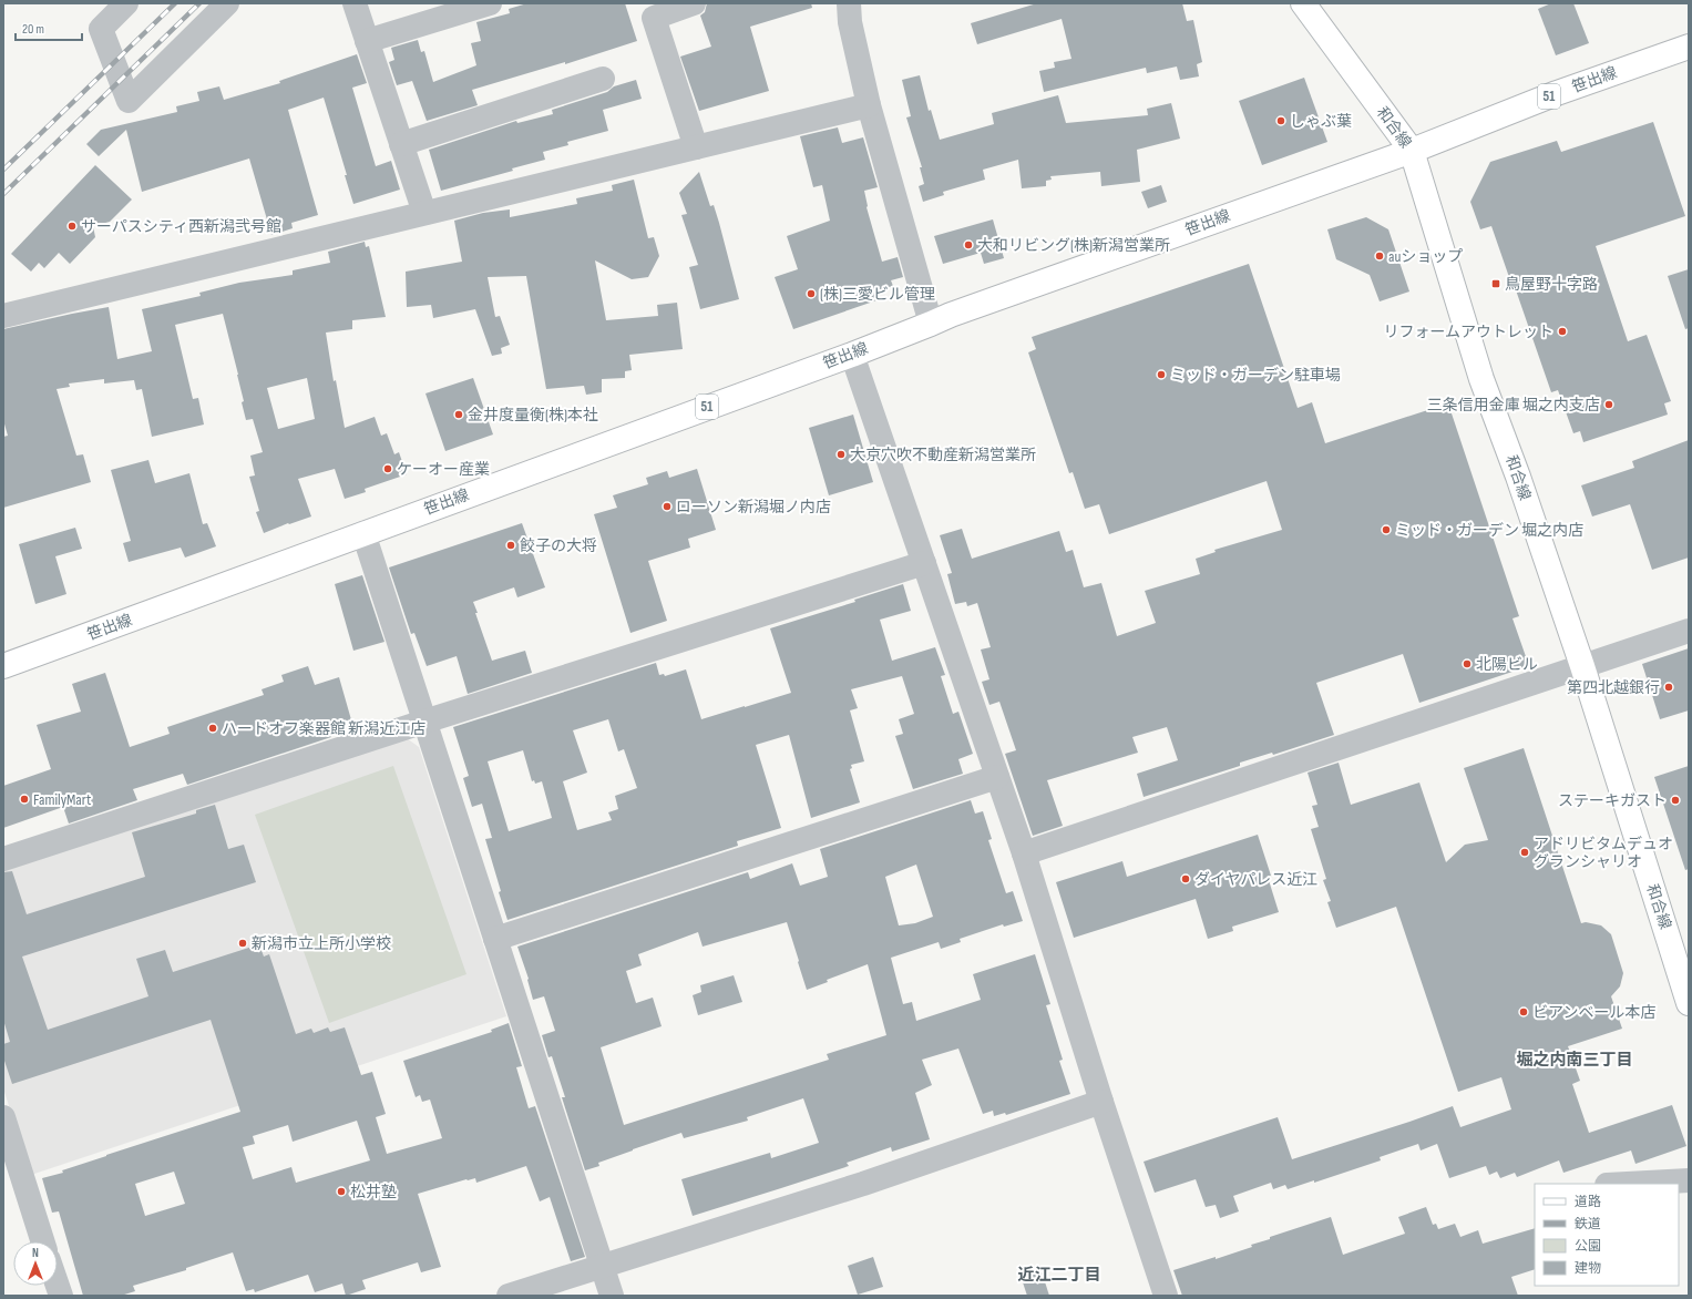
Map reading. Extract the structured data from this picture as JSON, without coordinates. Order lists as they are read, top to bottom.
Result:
{
  "streets": {
    "main road": ["笹出線", "51", "和合線"]
  },
  "crossings": [
    ["笹出線", "和合線"]
  ],
  "districts": ["堀之内南三丁目", "近江二丁目"],
  "places": {
    "other": [
      "しゃぶ葉",
      "サーパスシティ西新潟弐号館",
      "大和リビング(株)新潟営業所",
      "auショップ",
      "(株)三愛ビル管理",
      "リフォームアウトレット",
      "ミッド・ガーデン駐車場",
      "三条信用金庫 堀之内支店",
      "金井度量衡(株)本社",
      "大京穴吹不動産新潟営業所",
      "ケーオー産業",
      "ローソン新潟堀ノ内店",
      "ミッド・ガーデン 堀之内店",
      "餃子の大将",
      "北陽ビル",
      "第四北越銀行",
      "ハードオフ楽器館 新潟近江店",
      "FamilyMart",
      "ステーキガスト",
      "アドリビタムデュオ グランシャリオ",
      "ダイヤパレス近江",
      "新潟市立上所小学校",
      "ビアンベール本店",
      "松井塾"
    ],
    "transit": ["鳥屋野十字路"]
  },
  "legend": [
    "道路",
    "鉄道",
    "公園",
    "建物"
  ],
  "scale_bar": "20 m",
  "north": "top"
}
